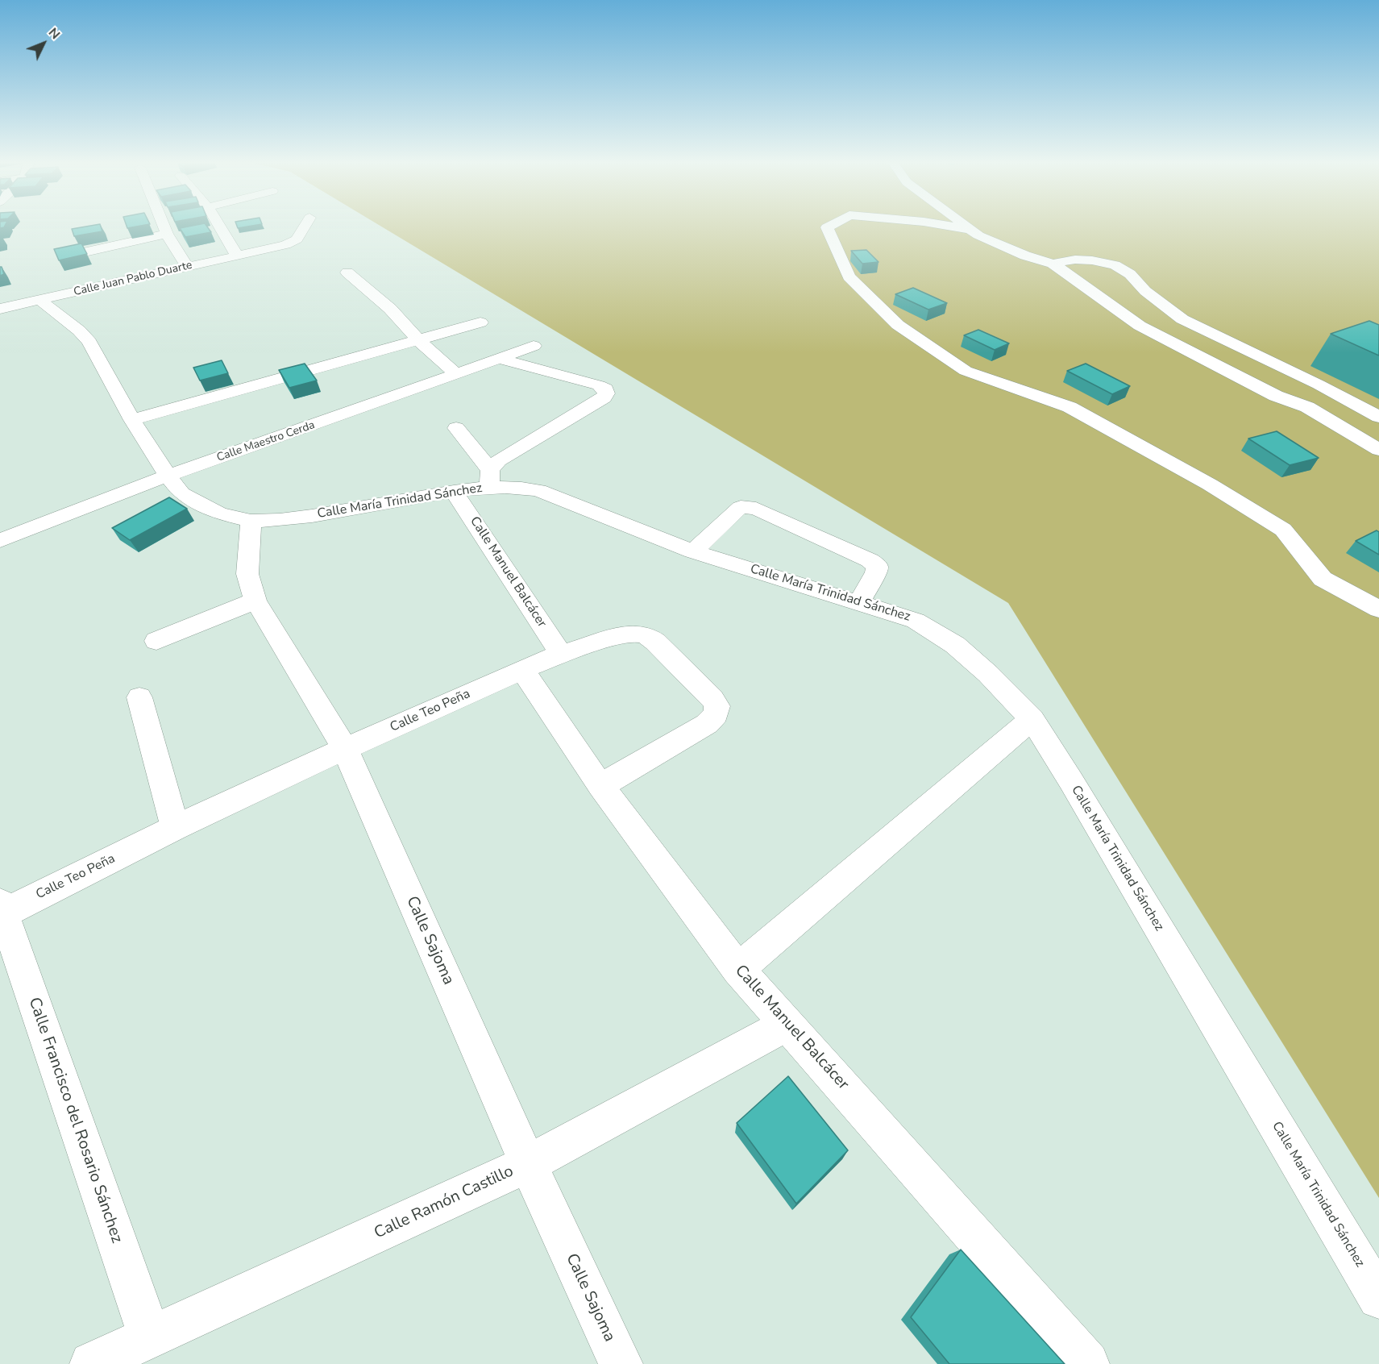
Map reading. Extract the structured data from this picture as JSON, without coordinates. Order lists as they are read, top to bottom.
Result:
{
  "streets": {
    "street": [
      "Calle Juan Pablo Duarte",
      "Calle Maestro Cerda",
      "Calle María Trinidad Sánchez",
      "Calle Manuel Balcácer",
      "Calle Teo Peña",
      "Calle Sajoma",
      "Calle Francisco del Rosario Sánchez",
      "Calle Ramón Castillo"
    ]
  },
  "crossings": [
    ["Calle Juan Pablo Duarte", "Calle María Trinidad Sánchez"],
    ["Calle Maestro Cerda", "Calle María Trinidad Sánchez"],
    ["Calle María Trinidad Sánchez", "Calle Manuel Balcácer"],
    ["Calle María Trinidad Sánchez", "Calle Sajoma"],
    ["Calle Manuel Balcácer", "Calle Teo Peña"],
    ["Calle Manuel Balcácer", "Calle Ramón Castillo"],
    ["Calle Teo Peña", "Calle Sajoma"],
    ["Calle Teo Peña", "Calle Francisco del Rosario Sánchez"],
    ["Calle Sajoma", "Calle Ramón Castillo"],
    ["Calle Francisco del Rosario Sánchez", "Calle Ramón Castillo"]
  ],
  "north": "top right"
}
